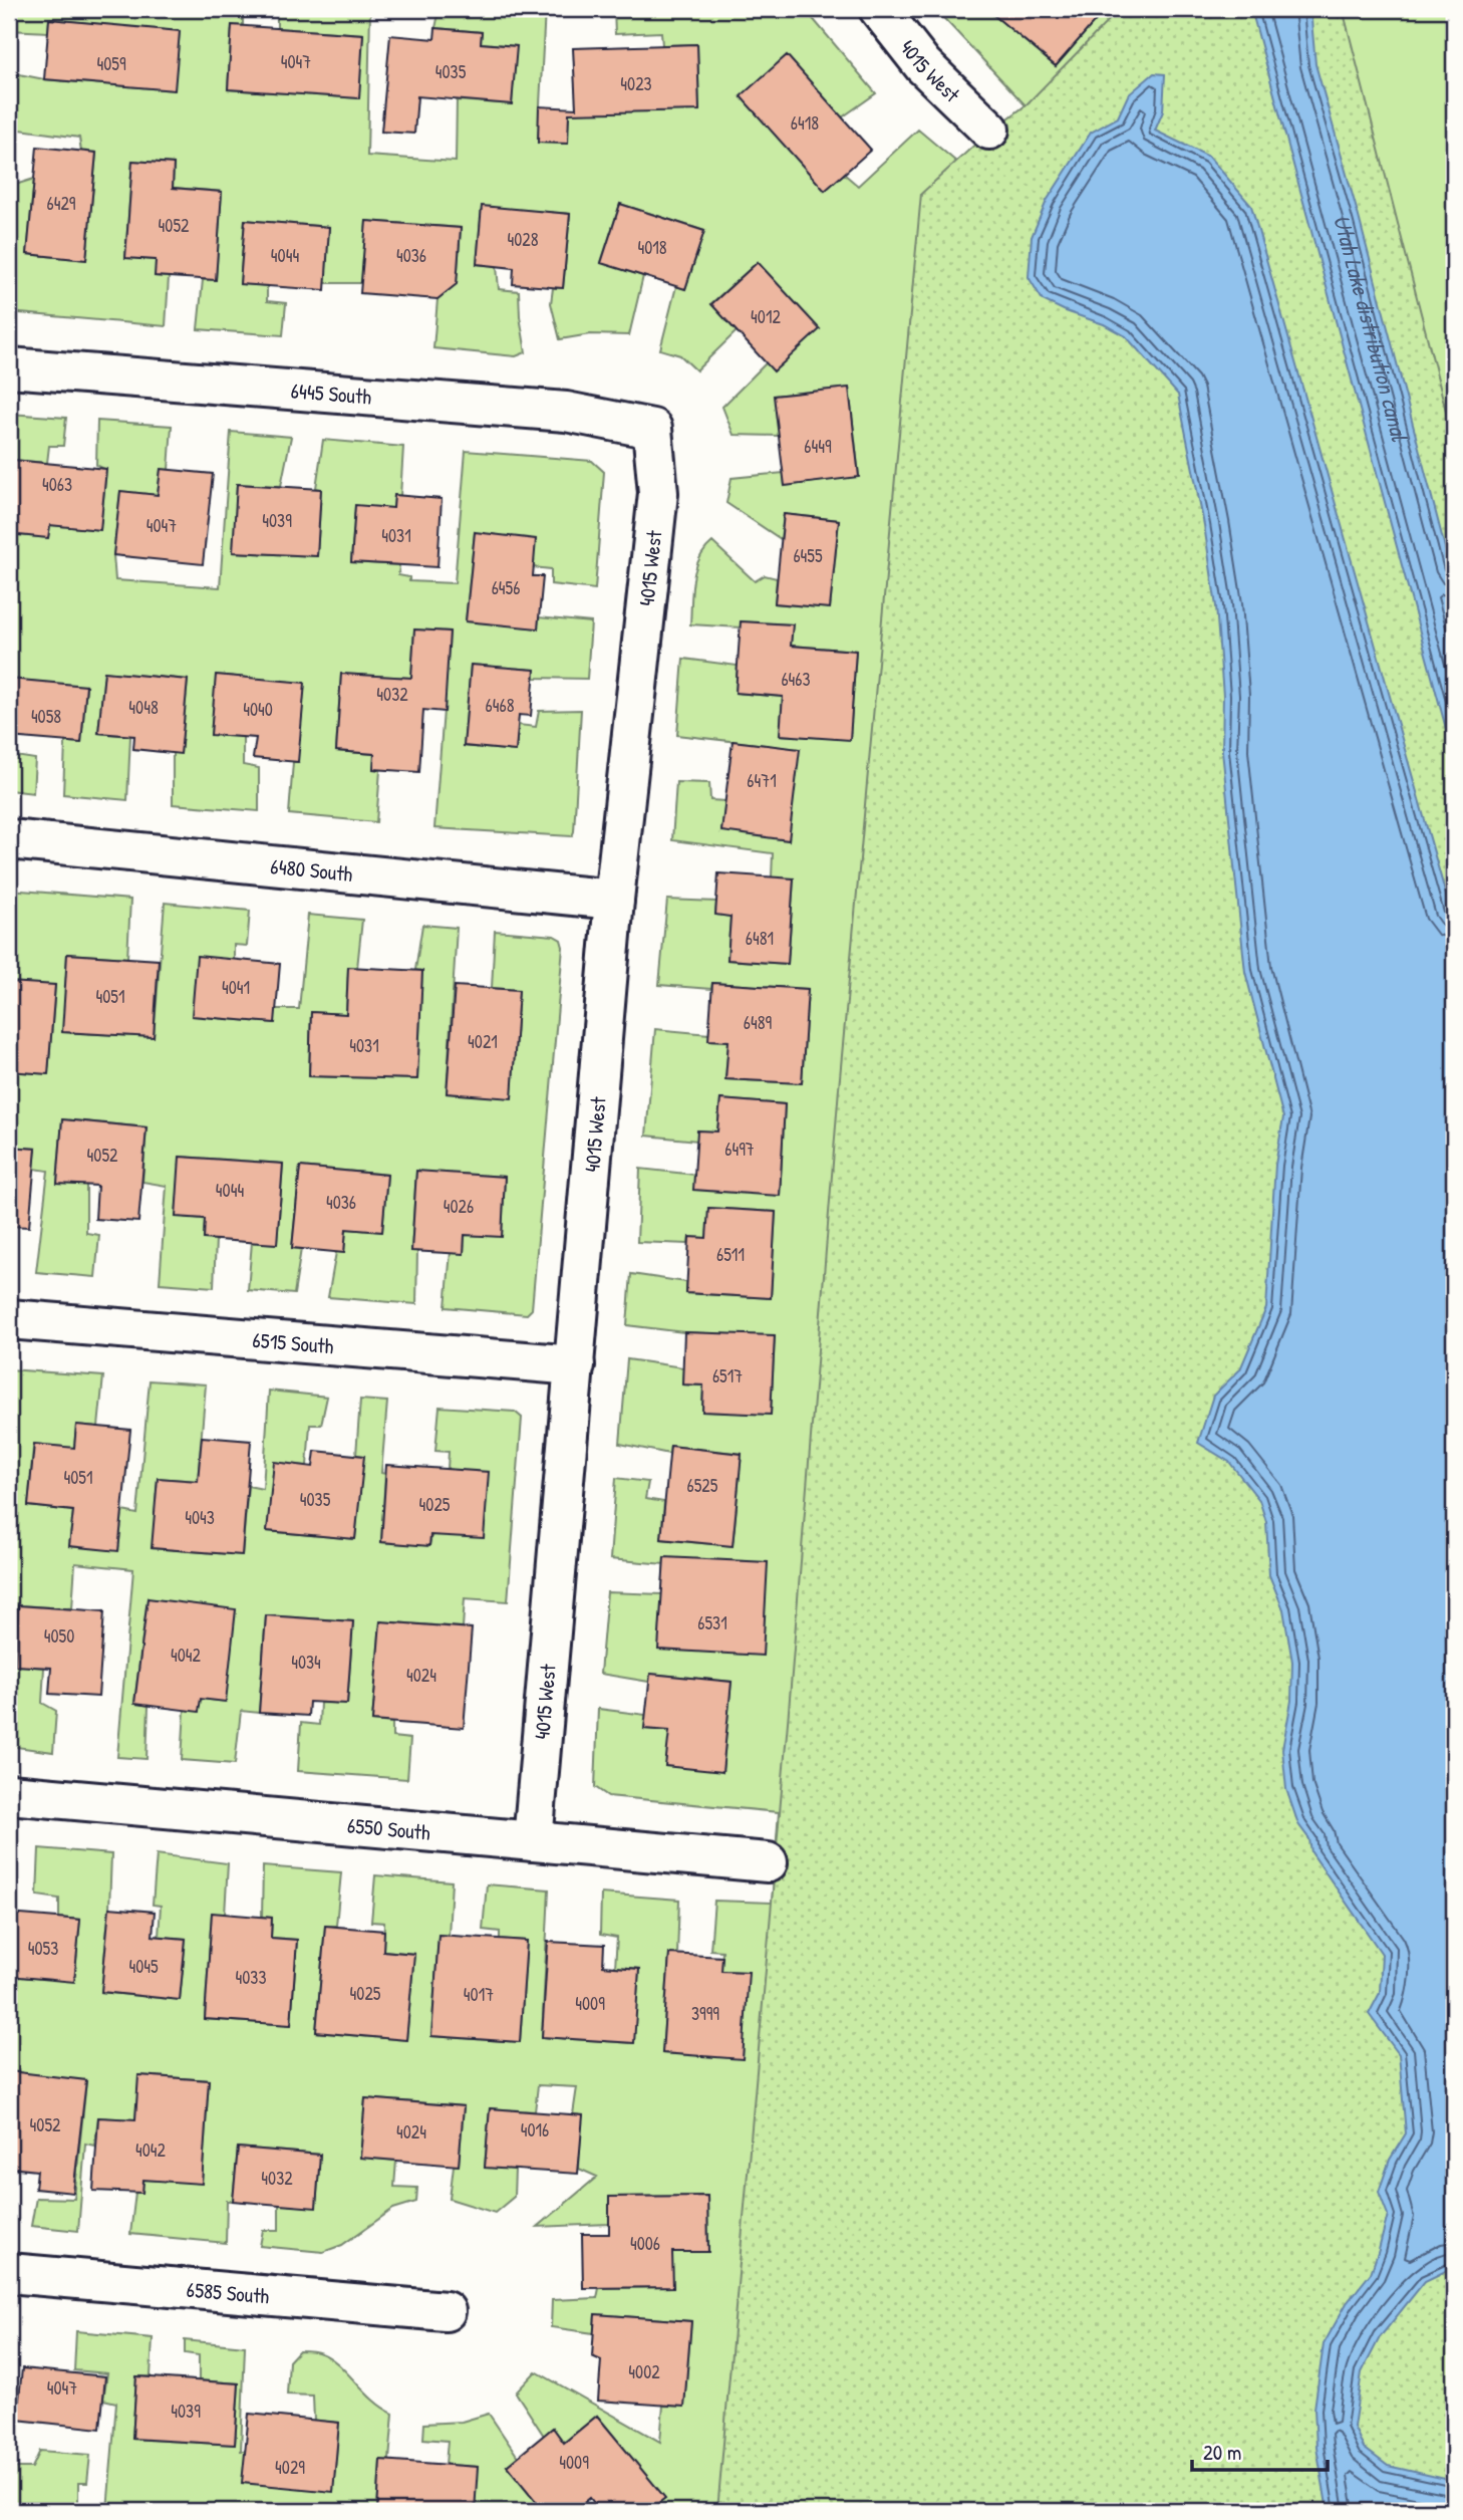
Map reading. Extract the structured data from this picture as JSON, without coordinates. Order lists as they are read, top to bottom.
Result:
{
  "streets": {
    "street": [
      "4015 West",
      "6445 South",
      "6480 South",
      "6515 South",
      "6550 South",
      "6585 South"
    ]
  },
  "crossings": [
    ["4015 West", "6445 South"],
    ["4015 West", "6480 South"],
    ["4015 West", "6515 South"],
    ["4015 West", "6550 South"]
  ],
  "water": ["Utah Lake distribution canal"],
  "house_numbers": [
    "4047",
    "4059",
    "4035",
    "4023",
    "6418",
    "6429",
    "4052",
    "4028",
    "4018",
    "4044",
    "4036",
    "4012",
    "6449",
    "4063",
    "4039",
    "4047",
    "4031",
    "6455",
    "6456",
    "6463",
    "4032",
    "6468",
    "4048",
    "4040",
    "4058",
    "6471",
    "6481",
    "4041",
    "4051",
    "6489",
    "4021",
    "4031",
    "6497",
    "4052",
    "4044",
    "4036",
    "4026",
    "6511",
    "6517",
    "4051",
    "6525",
    "4035",
    "4025",
    "4043",
    "6531",
    "4050",
    "4042",
    "4034",
    "4024",
    "4053",
    "4045",
    "4033",
    "4025",
    "4017",
    "4009",
    "3999",
    "4052",
    "4016",
    "4024",
    "4042",
    "4032",
    "4006",
    "4002",
    "4047",
    "4039",
    "4009",
    "4029"
  ],
  "scale_bar": "20 m"
}
